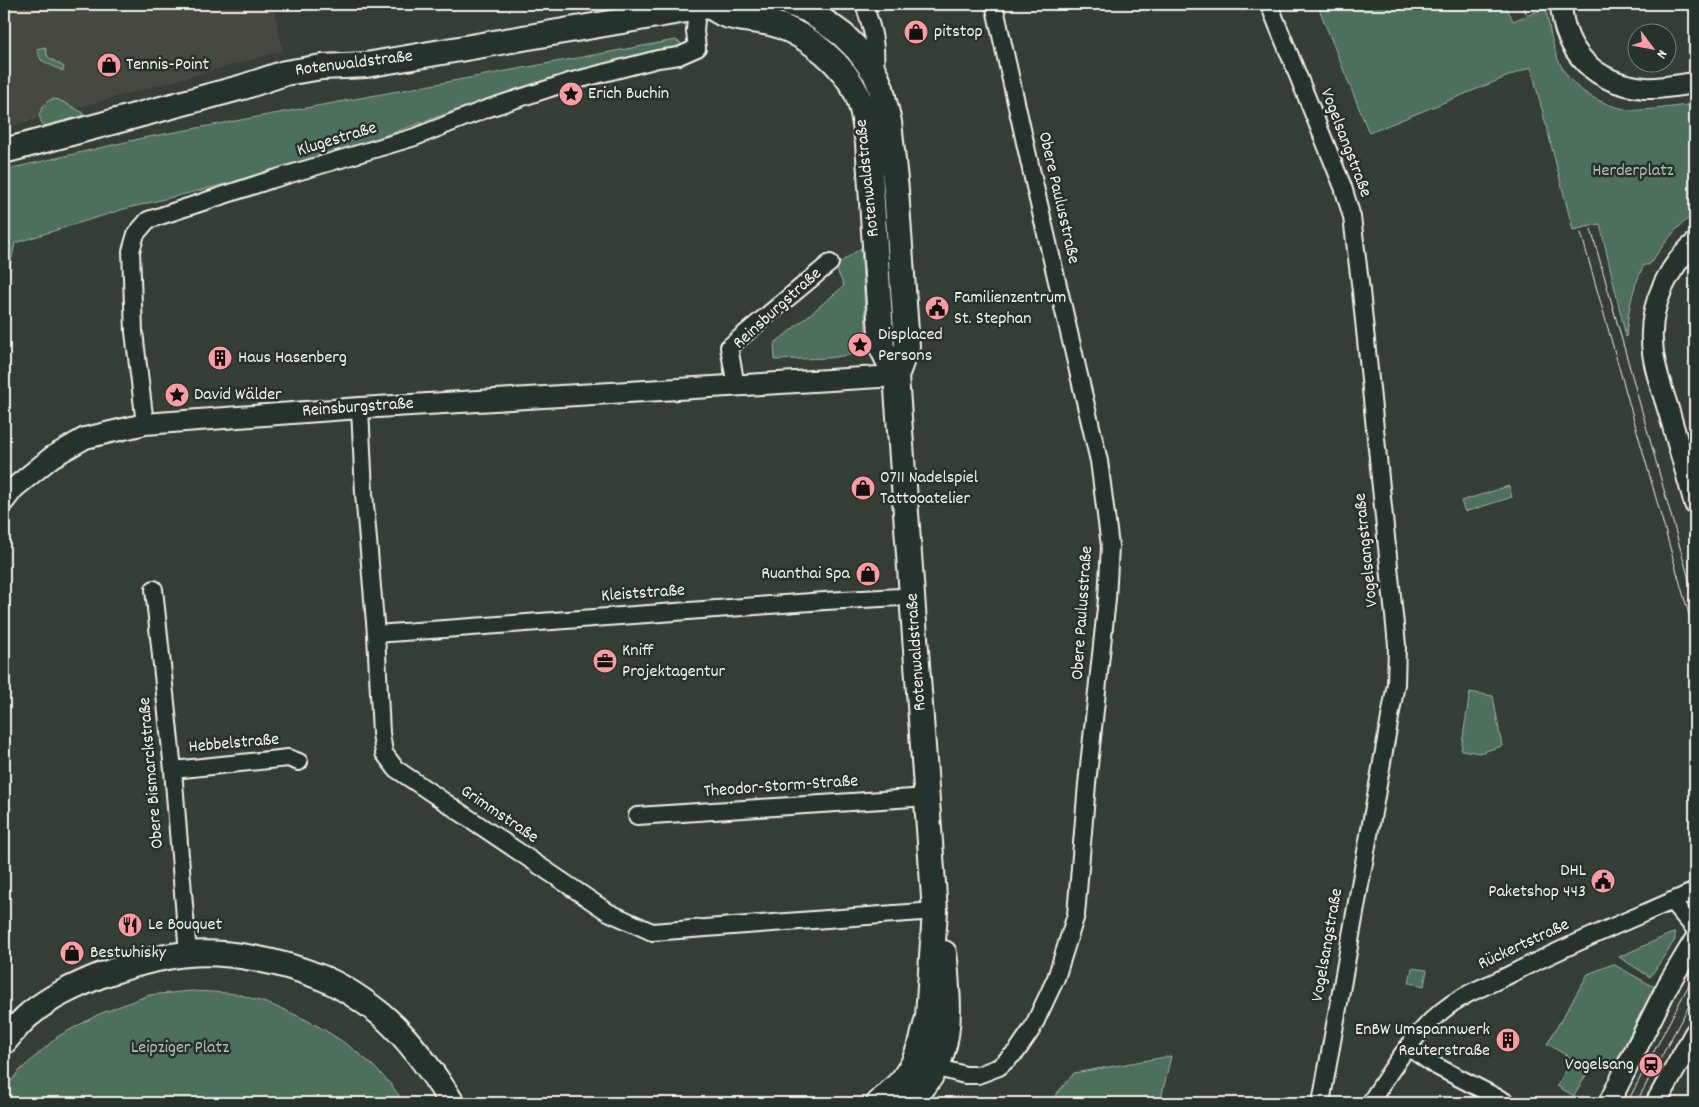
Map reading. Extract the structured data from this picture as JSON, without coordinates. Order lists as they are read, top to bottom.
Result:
{
  "streets": {
    "main road": ["Rotenwaldstraße"],
    "street": [
      "Klugestraße",
      "Vogelsangstraße",
      "Obere Paulusstraße",
      "Reinsburgstraße",
      "Kleiststraße",
      "Hebbelstraße",
      "Obere Bismarckstraße",
      "Theodor-Storm-Straße",
      "Grimmstraße",
      "Rückertstraße"
    ]
  },
  "crossings": [
    ["Rotenwaldstraße", "Klugestraße"],
    ["Rotenwaldstraße", "Obere Paulusstraße"],
    ["Rotenwaldstraße", "Reinsburgstraße"],
    ["Rotenwaldstraße", "Kleiststraße"],
    ["Rotenwaldstraße", "Theodor-Storm-Straße"],
    ["Rotenwaldstraße", "Grimmstraße"],
    ["Klugestraße", "Reinsburgstraße"],
    ["Reinsburgstraße", "Grimmstraße"],
    ["Kleiststraße", "Grimmstraße"],
    ["Hebbelstraße", "Obere Bismarckstraße"]
  ],
  "parks": ["Herderplatz", "Leipziger Platz"],
  "places": {
    "shop": [
      "pitstop",
      "Tennis-Point",
      "0711 Nadelspiel Tattooatelier",
      "Ruanthai Spa",
      "Bestwhisky"
    ],
    "place": ["Erich Buchin", "Displaced Persons", "David Wälder"],
    "public building": ["Familienzentrum St. Stephan", "DHL Paketshop 443"],
    "building": ["Haus Hasenberg", "EnBW Umspannwerk Reuterstraße"],
    "office": ["Kniff Projektagentur"],
    "restaurant": ["Le Bouquet"],
    "station": ["Vogelsang"]
  },
  "north": "bottom right"
}
